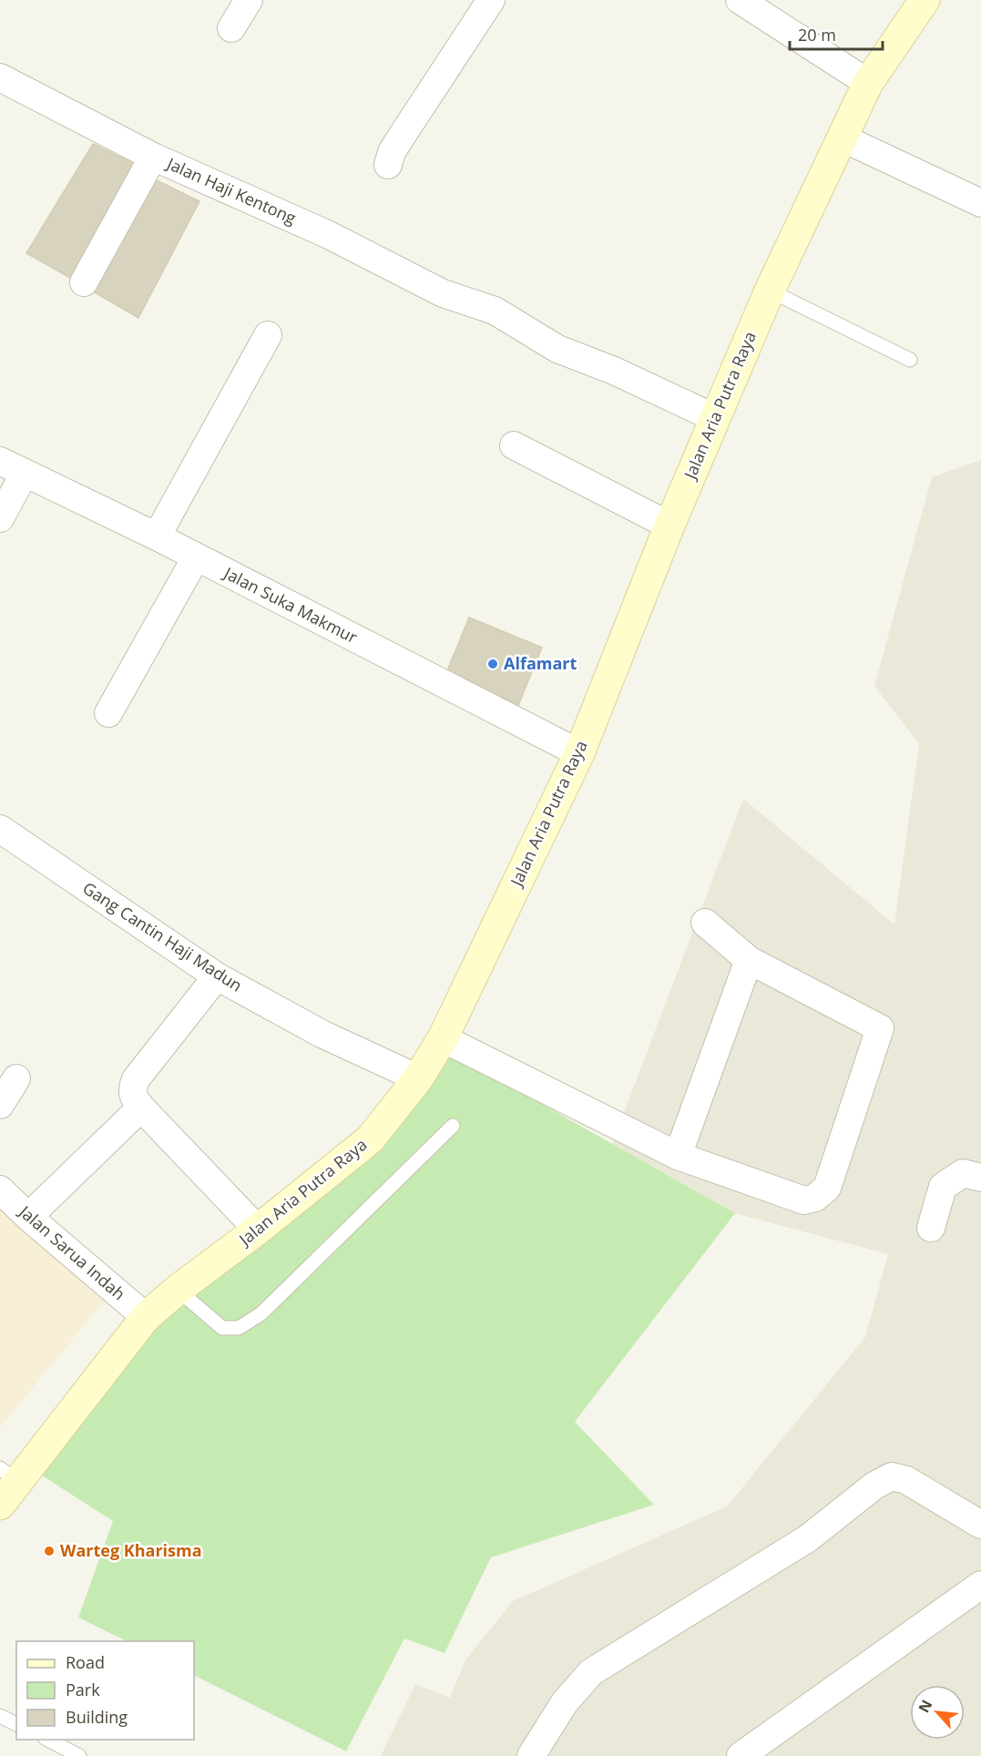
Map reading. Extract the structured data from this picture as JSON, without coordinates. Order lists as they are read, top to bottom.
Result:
{
  "streets": {
    "main road": ["Jalan Aria Putra Raya"],
    "street": [
      "Jalan Haji Kentong",
      "Jalan Suka Makmur",
      "Gang Cantin Haji Madun",
      "Jalan Sarua Indah"
    ]
  },
  "crossings": [
    ["Jalan Haji Kentong", "Jalan Aria Putra Raya"],
    ["Jalan Aria Putra Raya", "Jalan Suka Makmur"],
    ["Jalan Aria Putra Raya", "Gang Cantin Haji Madun"],
    ["Jalan Aria Putra Raya", "Jalan Sarua Indah"]
  ],
  "places": ["Alfamart", "Warteg Kharisma"],
  "legend": ["Road", "Park", "Building"],
  "scale_bar": "20 m",
  "north": "top left"
}
